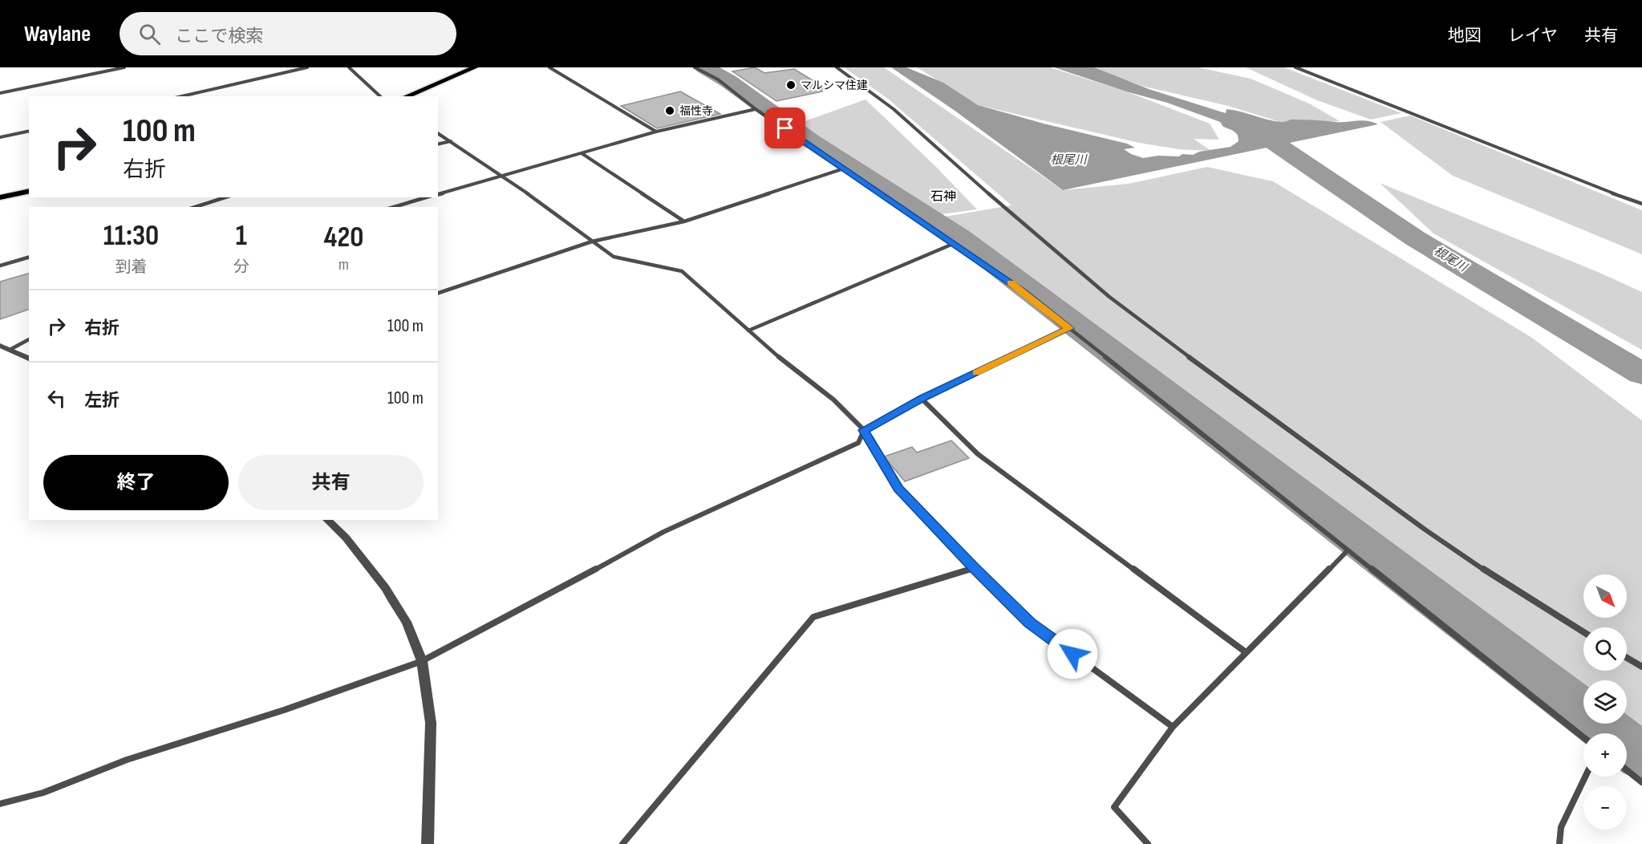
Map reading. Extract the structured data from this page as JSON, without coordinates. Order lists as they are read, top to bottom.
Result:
{
  "districts": ["石神"],
  "water": ["根尾川"],
  "places": ["マルシマ住建", "福性寺"],
  "north": "bottom right",
  "page": {
    "header": "Waylane",
    "search": "ここで検索",
    "nav": ["地図", "レイヤ", "共有"],
    "turn": ["100 m", "右折"],
    "eta": [
      "11:30",
      "到着",
      "1",
      "分",
      "420",
      "m"
    ],
    "list": [
      {
        "name": "右折",
        "value": "100 m"
      },
      {
        "name": "左折",
        "value": "100 m"
      }
    ],
    "buttons": ["終了", "共有"],
    "map_buttons": ["+", "−"]
  }
}
